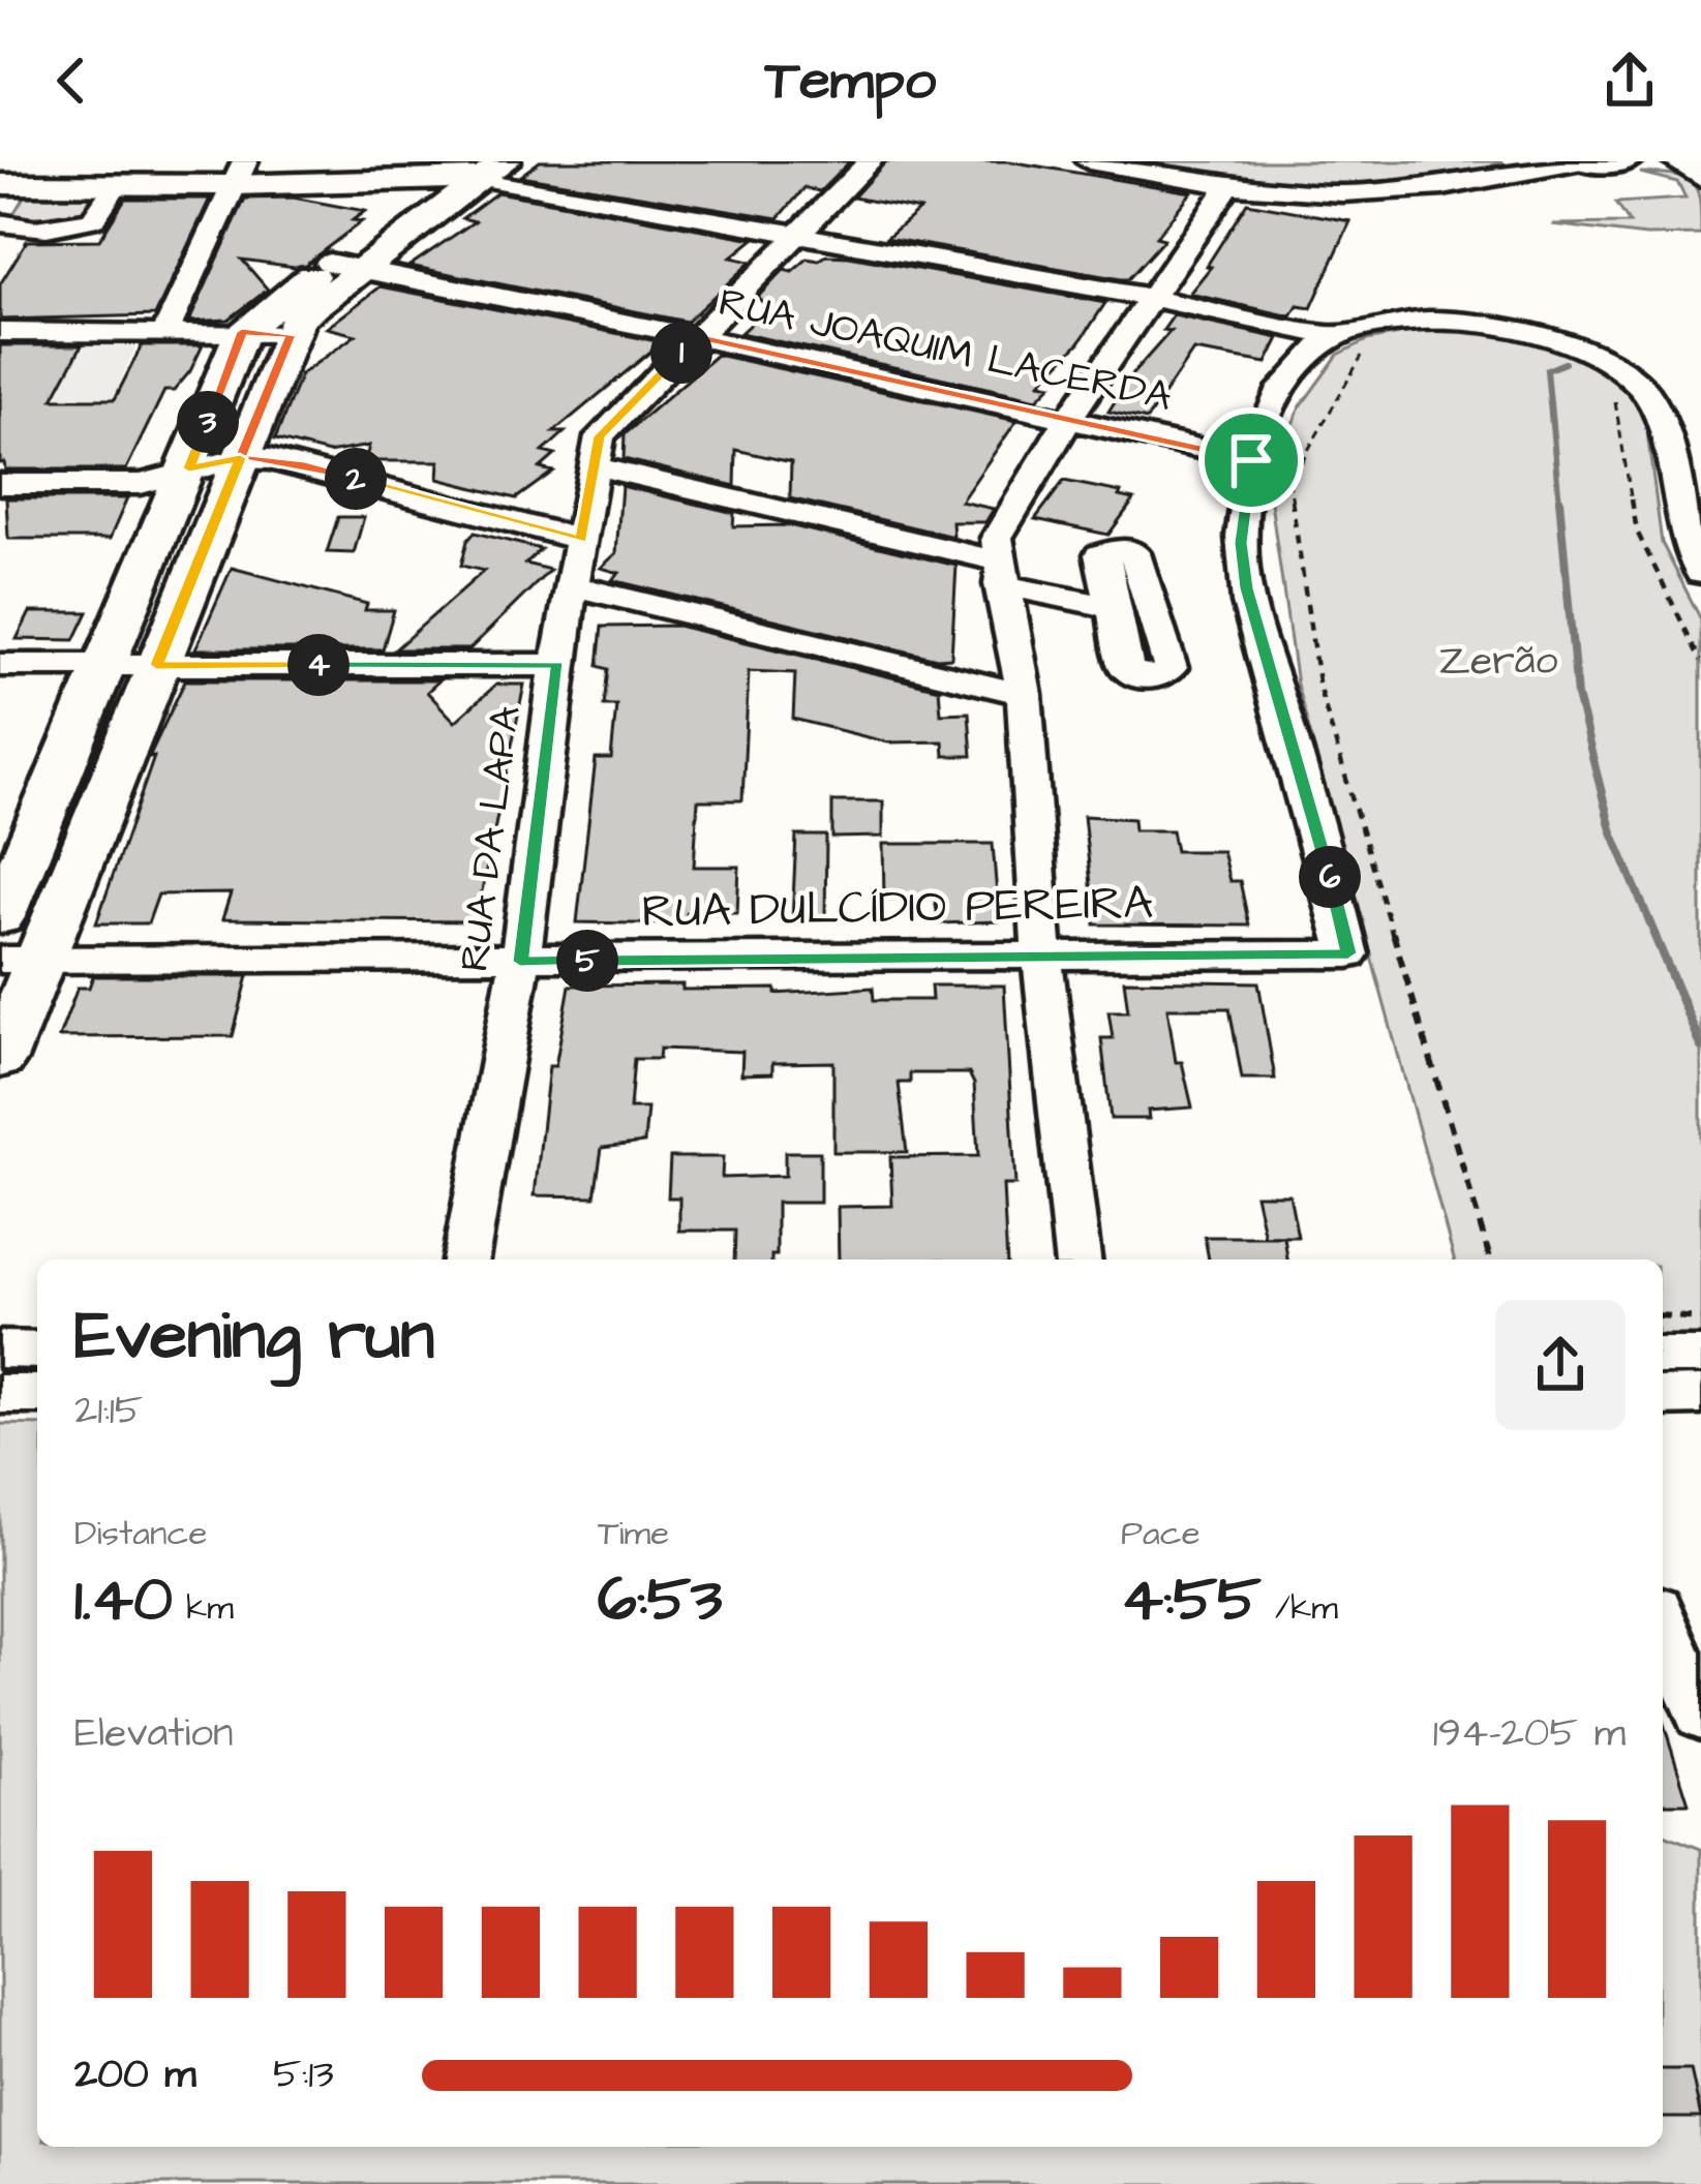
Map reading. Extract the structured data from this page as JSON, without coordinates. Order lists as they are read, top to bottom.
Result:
{
  "streets": {
    "street": ["RUA JOAQUIM LACERDA", "RUA DA LAPA", "RUA DULCÍDIO PEREIRA"]
  },
  "crossings": [
    ["RUA JOAQUIM LACERDA", "RUA DA LAPA"],
    ["RUA JOAQUIM LACERDA", "RUA DULCÍDIO PEREIRA"],
    ["RUA DA LAPA", "RUA DULCÍDIO PEREIRA"]
  ],
  "parks": ["Zerão"],
  "page": {
    "header": "Tempo",
    "pins": [
      "1",
      "3",
      "2",
      "4",
      "6",
      "5"
    ],
    "heading": ["Evening run", "21:15"],
    "stats": [
      ["Distance", "1.40 km"],
      ["Time", "6:53"],
      ["Pace", "4:55 /km"]
    ],
    "chart": ["Elevation", "194–205 m"],
    "list": [
      {
        "name": "200 m",
        "note": "5:13"
      }
    ]
  }
}
